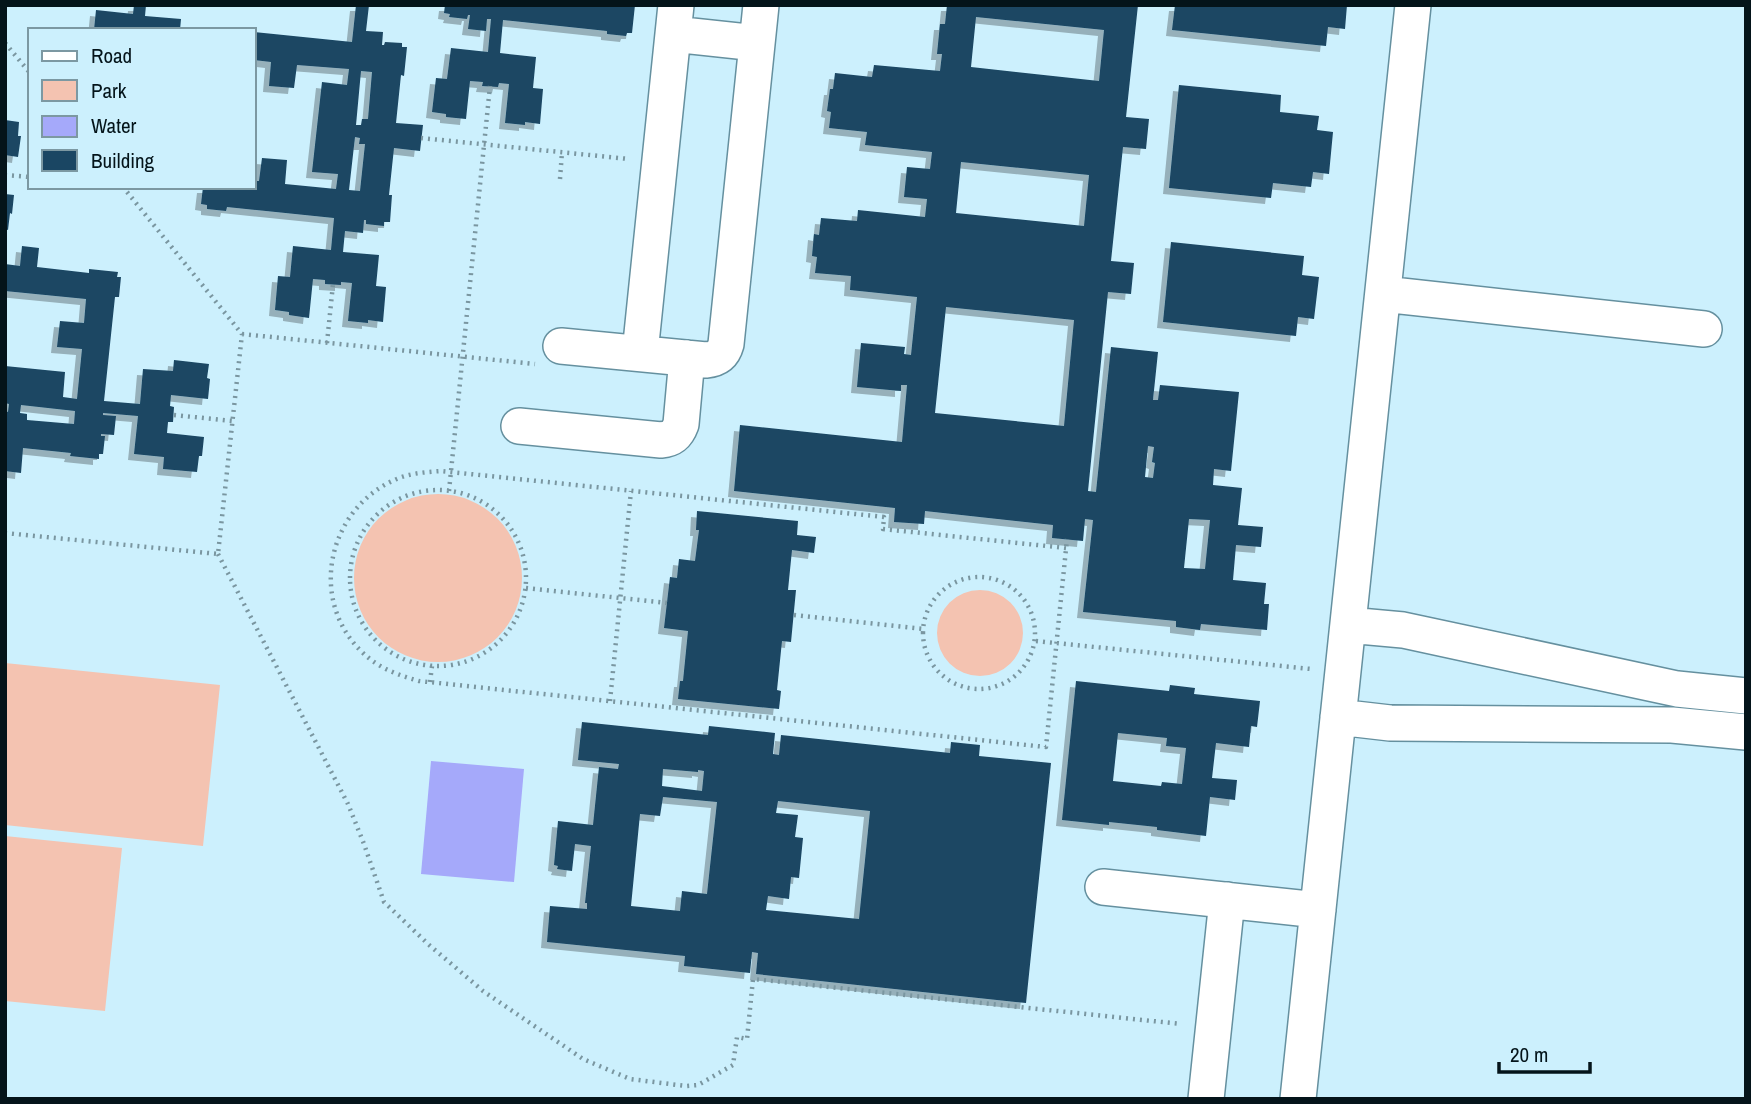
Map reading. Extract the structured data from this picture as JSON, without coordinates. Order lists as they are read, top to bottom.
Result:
{
  "legend": [
    "Road",
    "Park",
    "Water",
    "Building"
  ],
  "scale_bar": "20 m"
}
